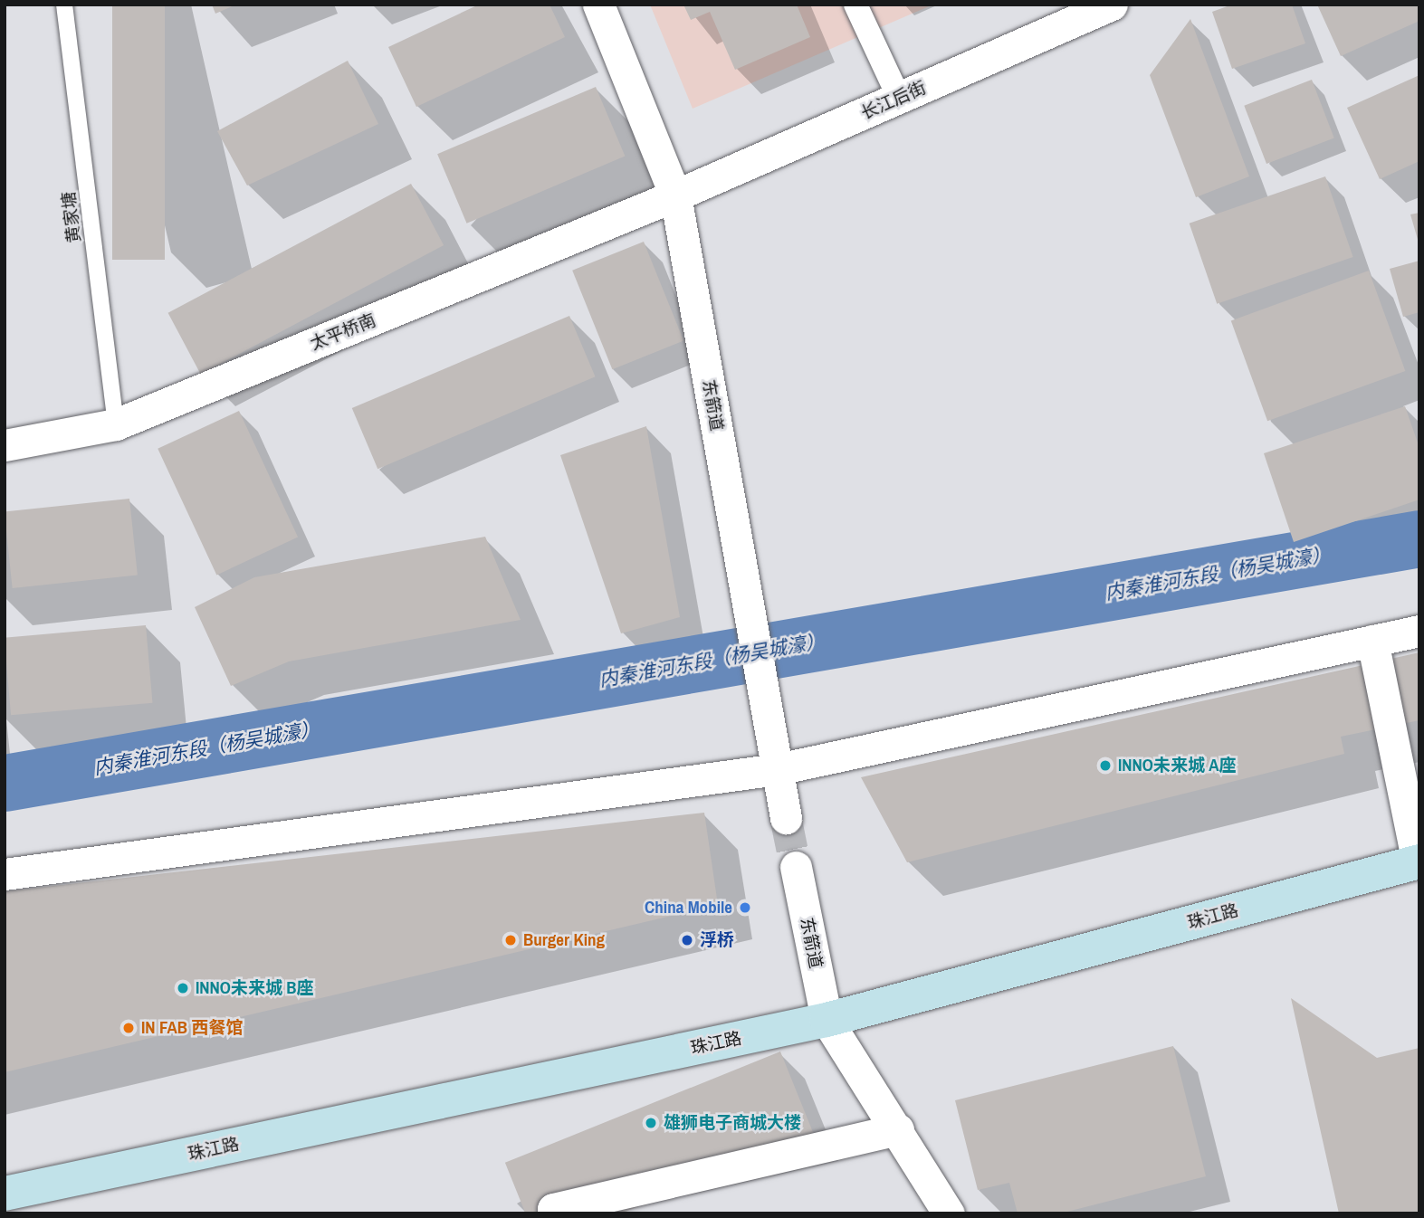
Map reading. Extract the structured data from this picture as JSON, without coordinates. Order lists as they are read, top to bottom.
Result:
{
  "streets": {
    "main road": ["珠江路"],
    "street": ["长江后街", "太平桥南", "东箭道"],
    "lane": ["黄家塘"]
  },
  "crossings": [
    ["长江后街", "太平桥南"],
    ["长江后街", "东箭道"],
    ["黄家塘", "太平桥南"],
    ["太平桥南", "东箭道"],
    ["东箭道", "珠江路"]
  ],
  "water": ["内秦淮河东段（杨吴城濠）"],
  "places": [
    "INNO未来城 A座",
    "China Mobile",
    "Burger King",
    "浮桥",
    "INNO未来城 B座",
    "IN FAB 西餐馆",
    "雄狮电子商城大楼"
  ]
}
